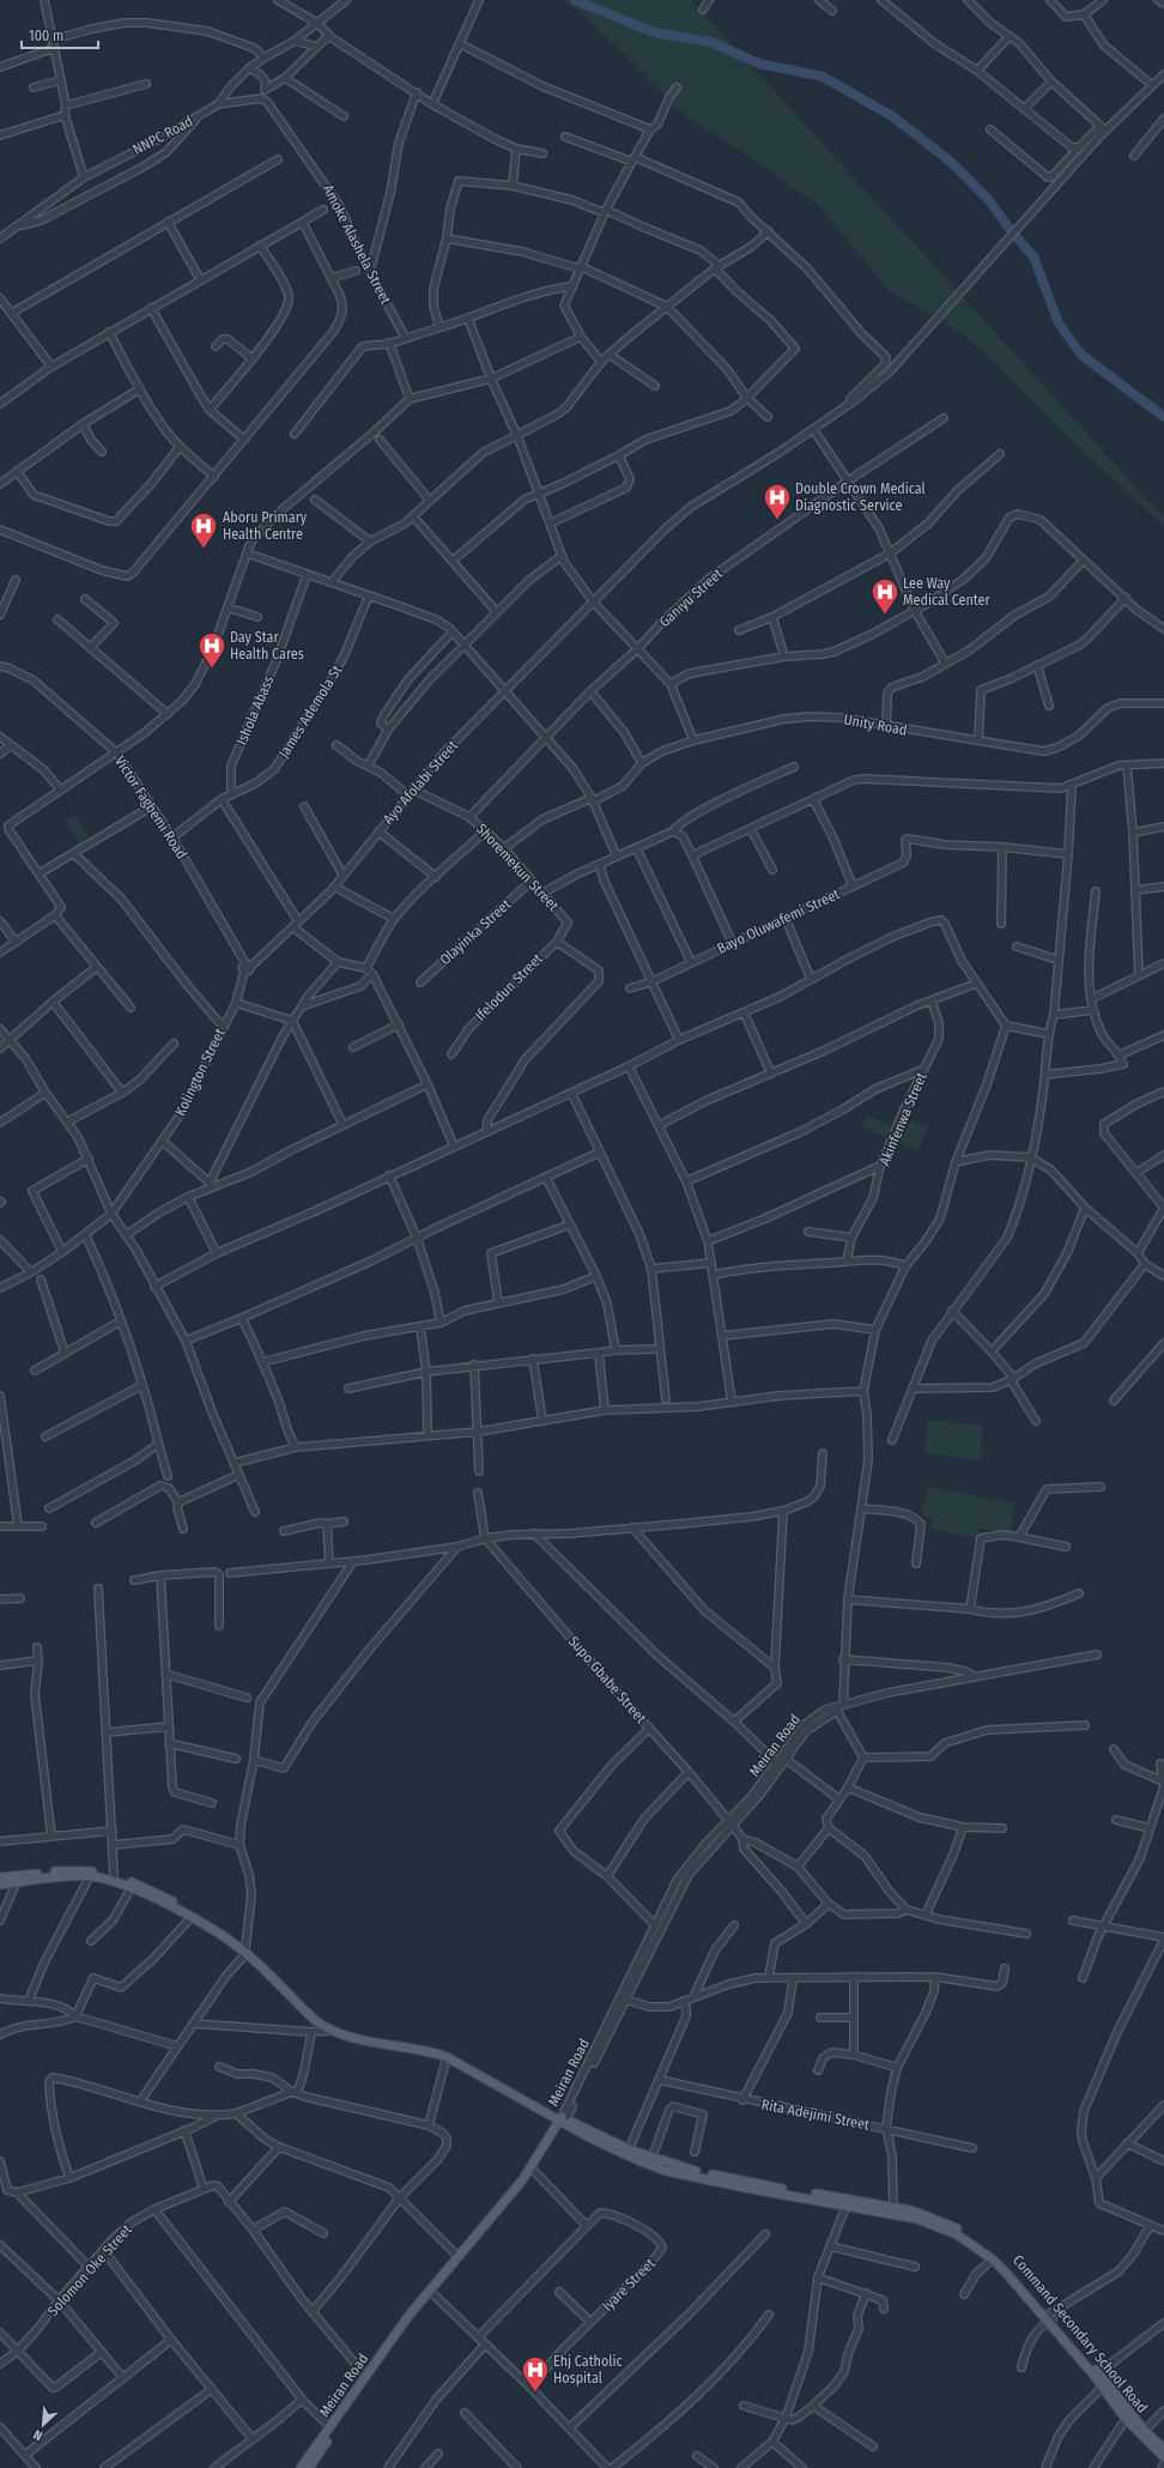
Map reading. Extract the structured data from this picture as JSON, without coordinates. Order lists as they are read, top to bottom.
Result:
{
  "streets": {
    "main road": ["Meiran Road", "Command Secondary School Road"],
    "street": [
      "NNPC Road",
      "Amoke Alashela Street",
      "Ganiyu Street",
      "Ishola Abass",
      "James Ademola St",
      "Unity Road",
      "Ayo Afolabi Street",
      "Victor Fagbemi Road",
      "Shoremekun Street",
      "Bayo Oluwafemi Street",
      "Olayinka Street",
      "Ifelodun Street",
      "Kolington Street",
      "Akinfenwa Street",
      "Supo Gbabe Street",
      "Rita Adejimi Street",
      "Solomon Oke Street",
      "Iyare Street"
    ]
  },
  "crossings": [
    ["Ganiyu Street", "Shoremekun Street"],
    ["Ishola Abass", "James Ademola St"],
    ["James Ademola St", "Victor Fagbemi Road"],
    ["Unity Road", "Shoremekun Street"],
    ["Ayo Afolabi Street", "Victor Fagbemi Road"],
    ["Ayo Afolabi Street", "Shoremekun Street"],
    ["Ayo Afolabi Street", "Kolington Street"],
    ["Victor Fagbemi Road", "Kolington Street"],
    ["Shoremekun Street", "Olayinka Street"],
    ["Shoremekun Street", "Ifelodun Street"],
    ["Supo Gbabe Street", "Meiran Road"]
  ],
  "places": {
    "hospital": [
      "Double Crown Medical Diagnostic Service",
      "Aboru Primary Health Centre",
      "Lee Way Medical Center",
      "Day Star Health Cares",
      "Ehj Catholic Hospital"
    ]
  },
  "scale_bar": "100 m",
  "north": "bottom left"
}
